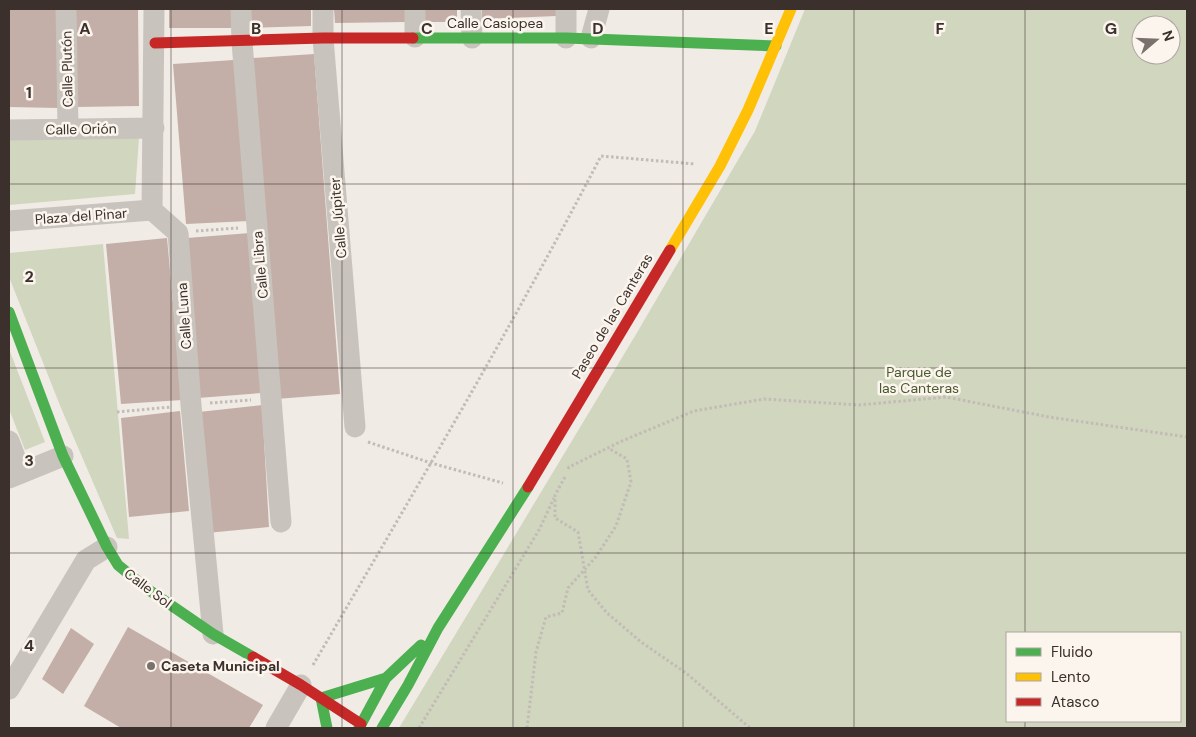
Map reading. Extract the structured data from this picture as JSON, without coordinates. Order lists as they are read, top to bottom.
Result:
{
  "streets": {
    "street": [
      "Calle Casiopea",
      "Calle Plutón",
      "Calle Orión",
      "Plaza del Pinar",
      "Calle Júpiter",
      "Calle Libra",
      "Calle Luna",
      "Paseo de las Canteras",
      "Calle Sol"
    ]
  },
  "crossings": [
    ["Calle Casiopea", "Calle Júpiter"],
    ["Calle Casiopea", "Calle Libra"],
    ["Calle Casiopea", "Paseo de las Canteras"],
    ["Calle Plutón", "Calle Orión"],
    ["Calle Luna", "Calle Sol"]
  ],
  "parks": ["Parque de las Canteras"],
  "places": ["Caseta Municipal"],
  "legend": ["Fluido", "Lento", "Atasco"],
  "north": "right",
  "grid": {
    "columns": [
      "A",
      "B",
      "C",
      "D",
      "E",
      "F",
      "G"
    ],
    "rows": [
      "1",
      "2",
      "3",
      "4"
    ]
  }
}
